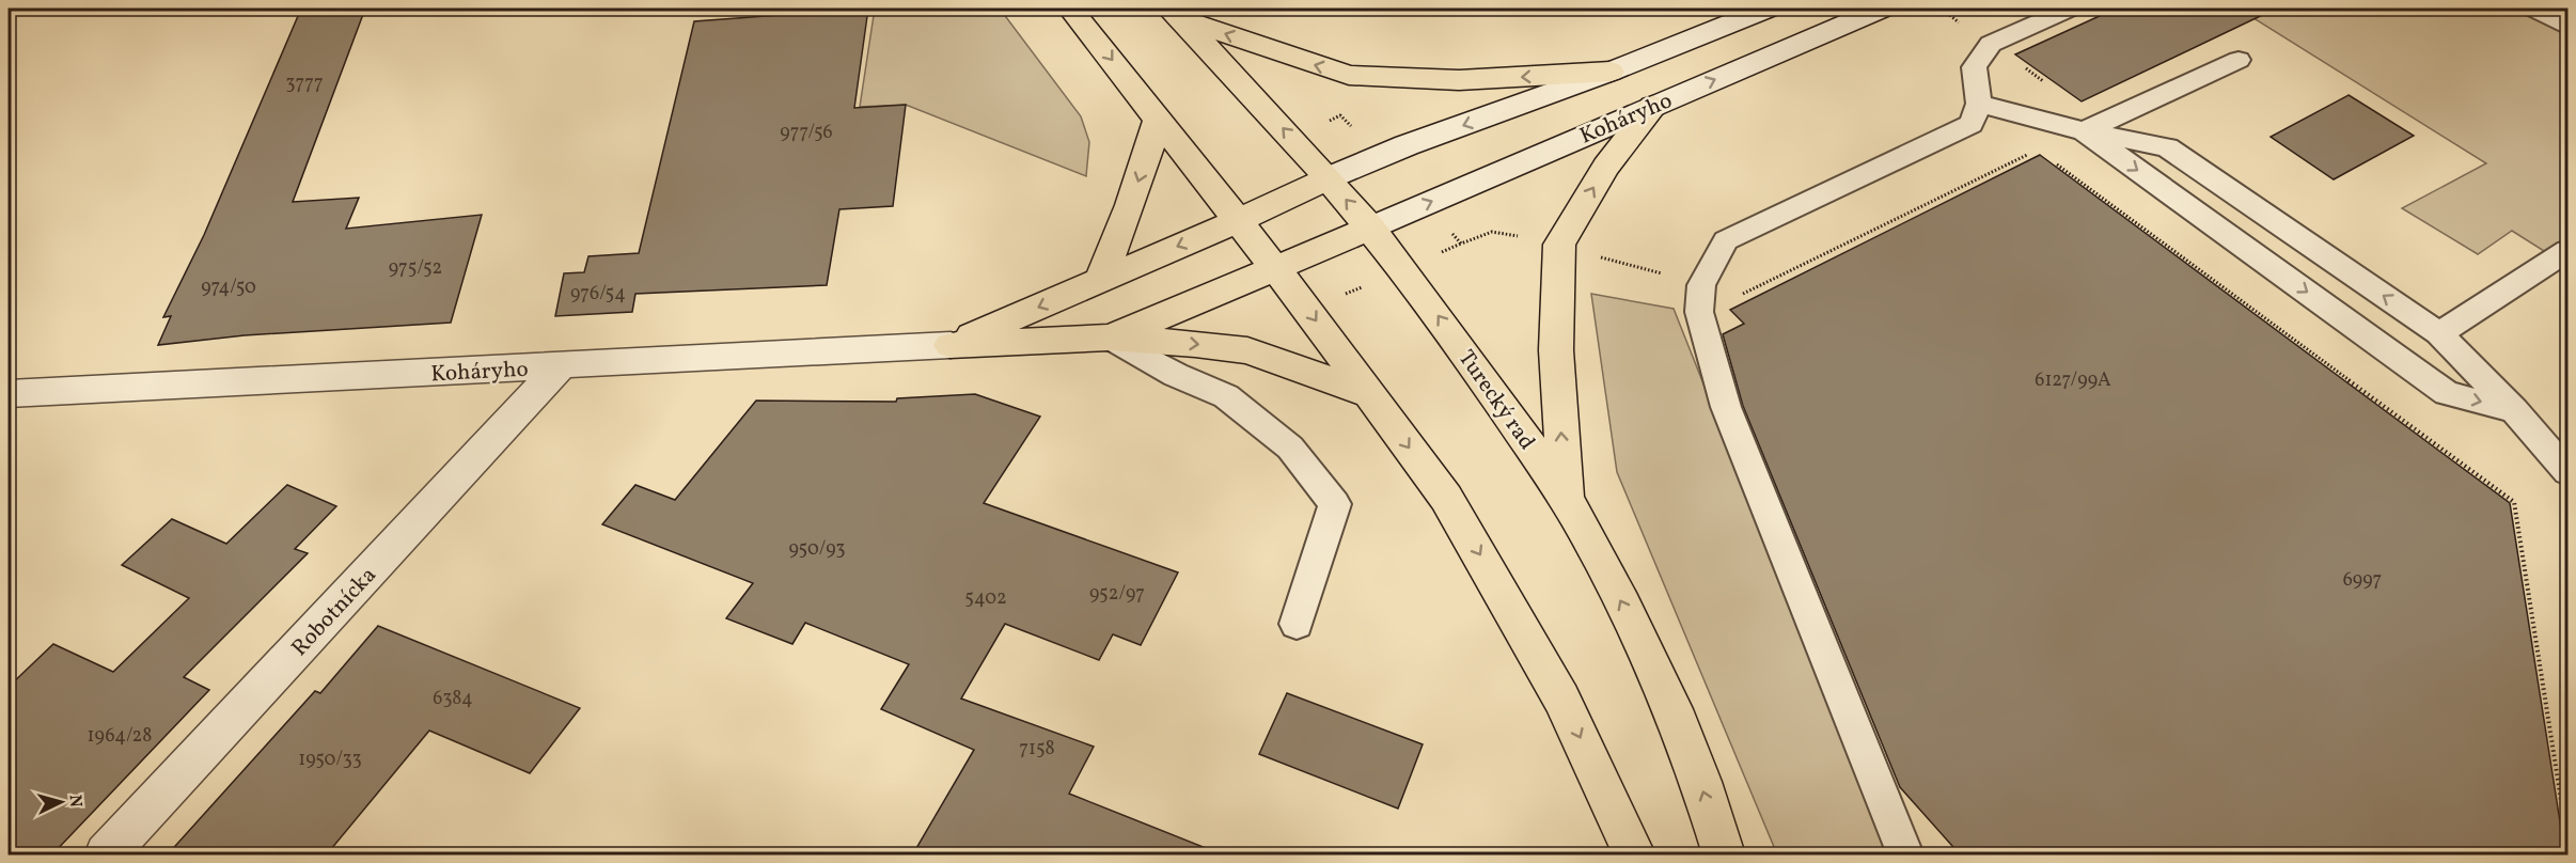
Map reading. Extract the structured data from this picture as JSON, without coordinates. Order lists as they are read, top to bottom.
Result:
{
  "streets": {
    "main road": ["Turecký rad"],
    "street": ["Koháryho", "Robotnícka"]
  },
  "crossings": [
    ["Koháryho", "Turecký rad"],
    ["Koháryho", "Robotnícka"]
  ],
  "house_numbers": [
    "3777",
    "977/56",
    "975/52",
    "974/50",
    "976/54",
    "6127/99A",
    "950/93",
    "6997",
    "952/97",
    "5402",
    "6384",
    "1964/28",
    "7158",
    "1950/33"
  ],
  "north": "right"
}
